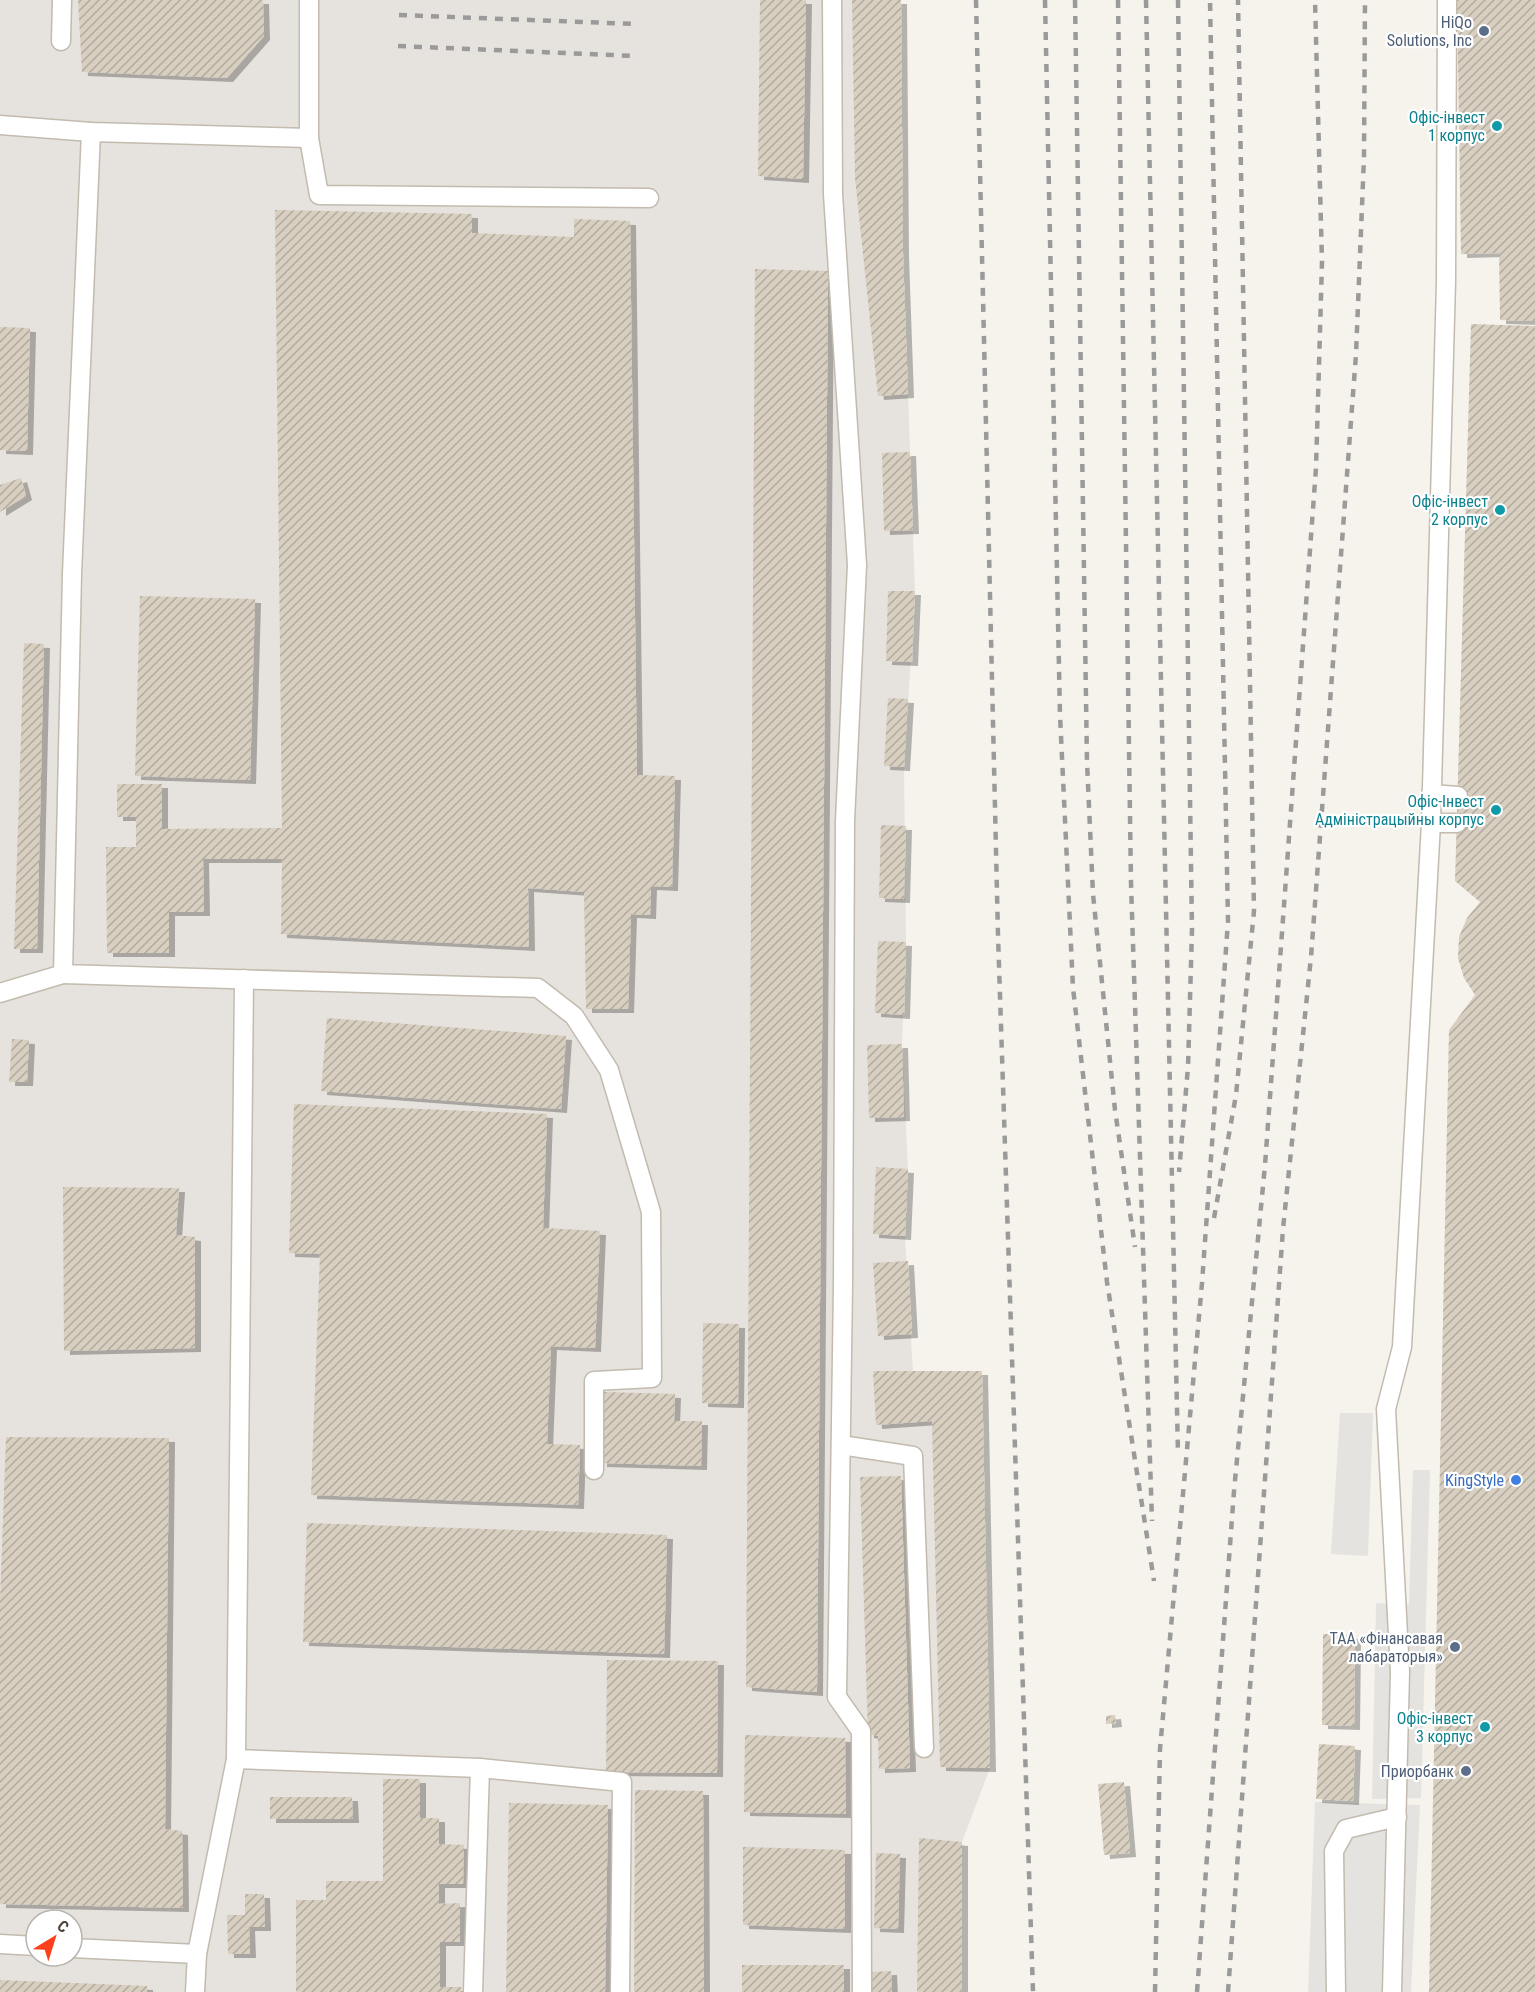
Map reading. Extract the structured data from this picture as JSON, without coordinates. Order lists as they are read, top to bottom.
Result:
{
  "places": [
    "HiQo Solutions, Inc",
    "Офіс-інвест 1 корпус",
    "Офіс-інвест 2 корпус",
    "Офіс-Інвест Адміністрацыйны корпус",
    "KingStyle",
    "ТАА «Фінансавая лабараторыя»",
    "Офіс-інвест 3 корпус",
    "Приорбанк"
  ],
  "north": "top right"
}
